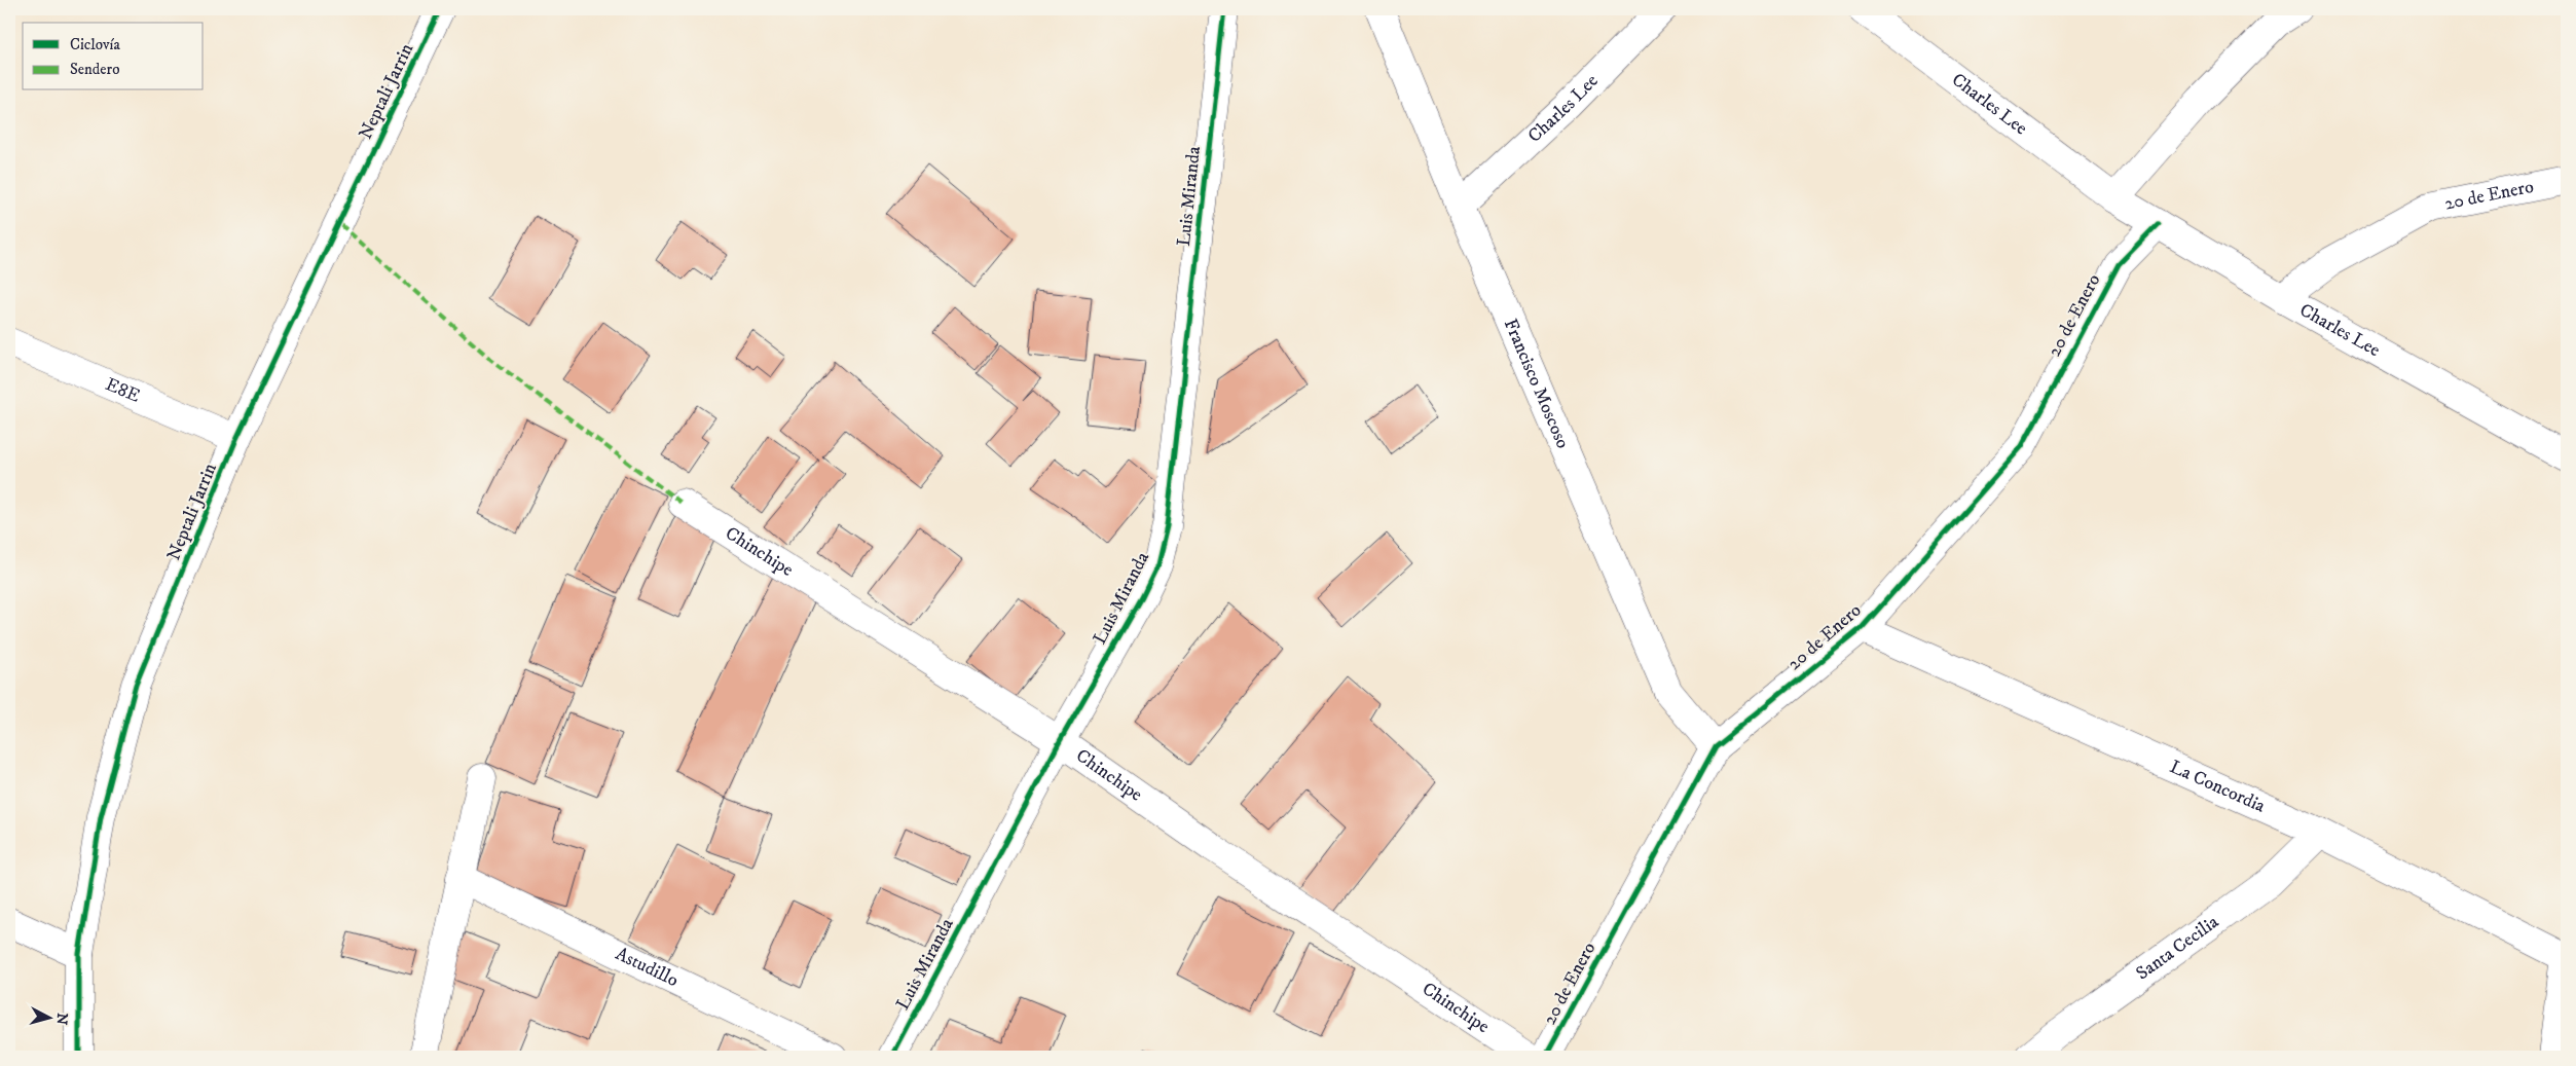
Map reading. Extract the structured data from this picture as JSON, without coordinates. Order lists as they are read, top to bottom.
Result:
{
  "streets": {
    "street": [
      "Neptali Jarrin",
      "Charles Lee",
      "20 de Enero",
      "Luis Miranda",
      "Francisco Moscoso",
      "E8E",
      "Chinchipe",
      "La Concordia",
      "Santa Cecilia",
      "Astudillo"
    ]
  },
  "crossings": [
    ["Neptali Jarrin", "E8E"],
    ["Charles Lee", "20 de Enero"],
    ["Charles Lee", "Francisco Moscoso"],
    ["20 de Enero", "Francisco Moscoso"],
    ["20 de Enero", "La Concordia"],
    ["Luis Miranda", "Chinchipe"],
    ["La Concordia", "Santa Cecilia"]
  ],
  "legend": ["Ciclovía", "Sendero"],
  "north": "right"
}
